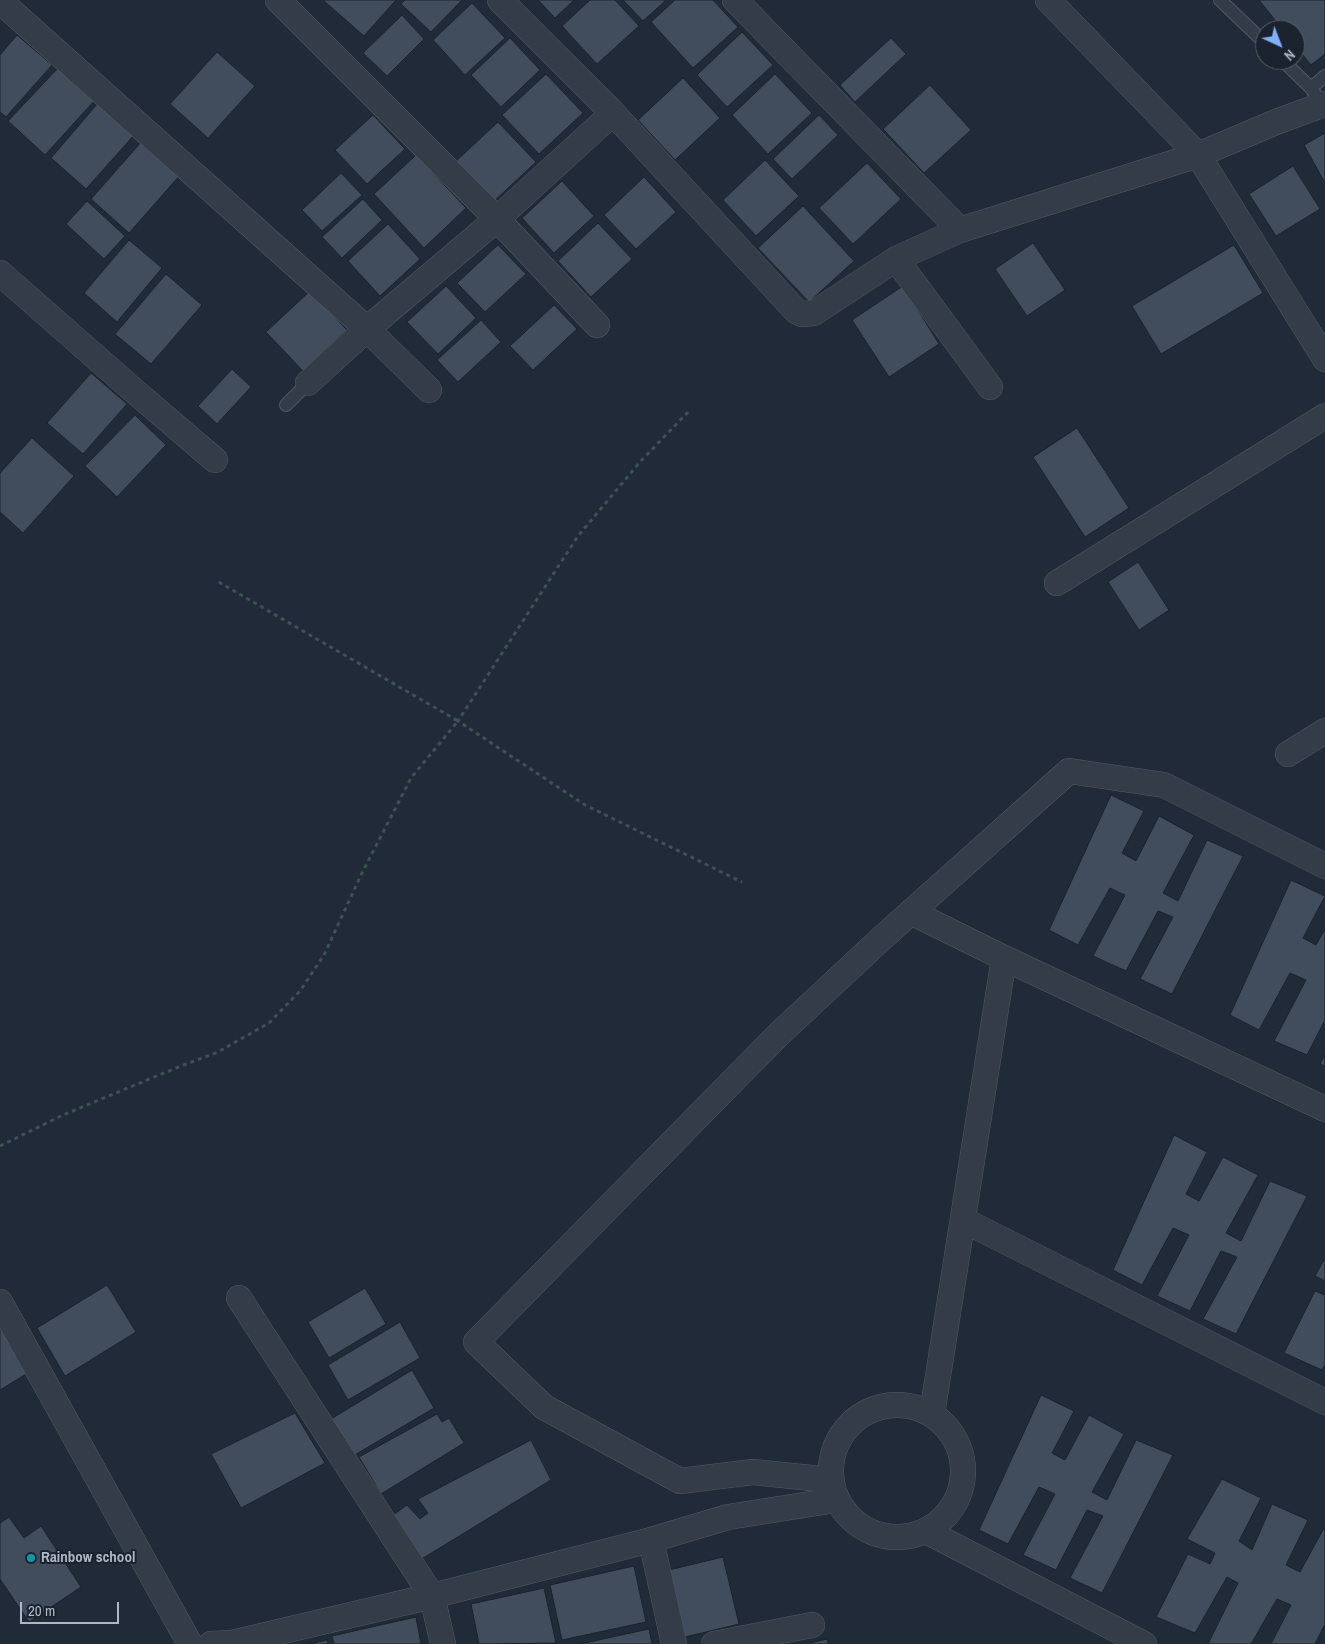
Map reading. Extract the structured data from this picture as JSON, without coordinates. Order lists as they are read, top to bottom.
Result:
{
  "places": ["Rainbow school"],
  "scale_bar": "20 m",
  "north": "bottom right"
}
